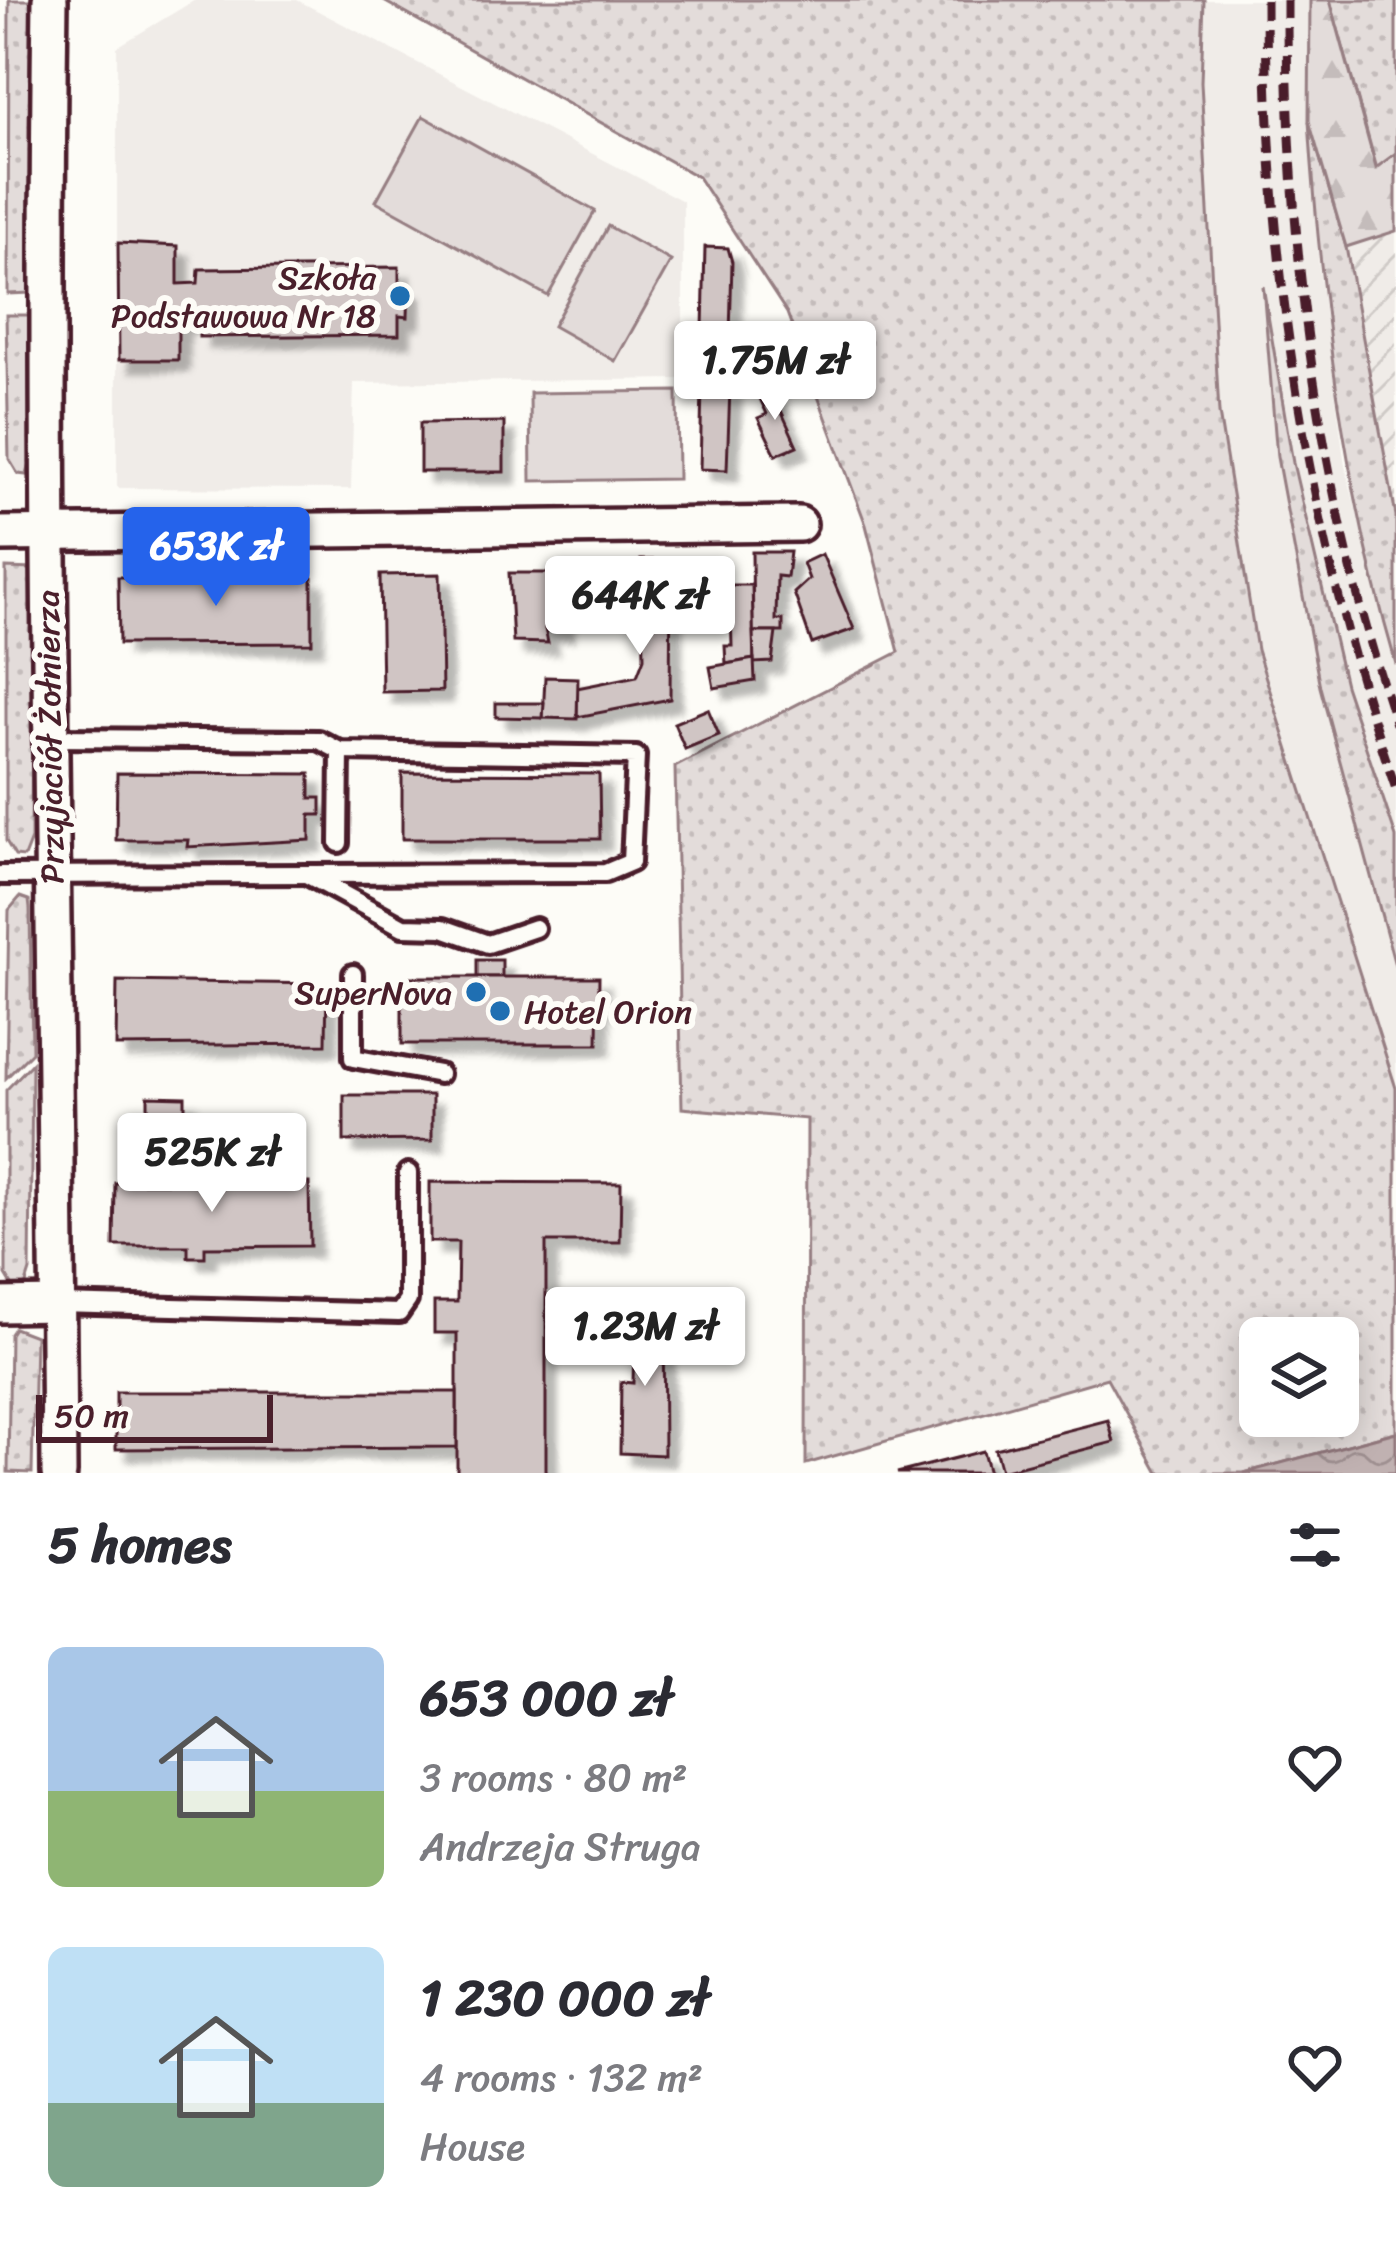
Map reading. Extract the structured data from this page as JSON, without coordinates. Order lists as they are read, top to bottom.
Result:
{
  "streets": {
    "street": ["Przyjaciół Żołnierza"]
  },
  "places": ["Szkoła Podstawowa Nr 18", "SuperNova", "Hotel Orion"],
  "scale_bar": "50 m",
  "page": {
    "price": [
      "1.75M zł",
      "653K zł",
      "644K zł",
      "525K zł",
      "1.23M zł"
    ],
    "scale": "50 m",
    "heading": "5 homes",
    "list": [
      {
        "name": "653 000 zł",
        "note": "3 rooms · 80 m² · Andrzeja Struga"
      },
      {
        "name": "1 230 000 zł",
        "note": "4 rooms · 132 m² · House"
      }
    ]
  }
}
